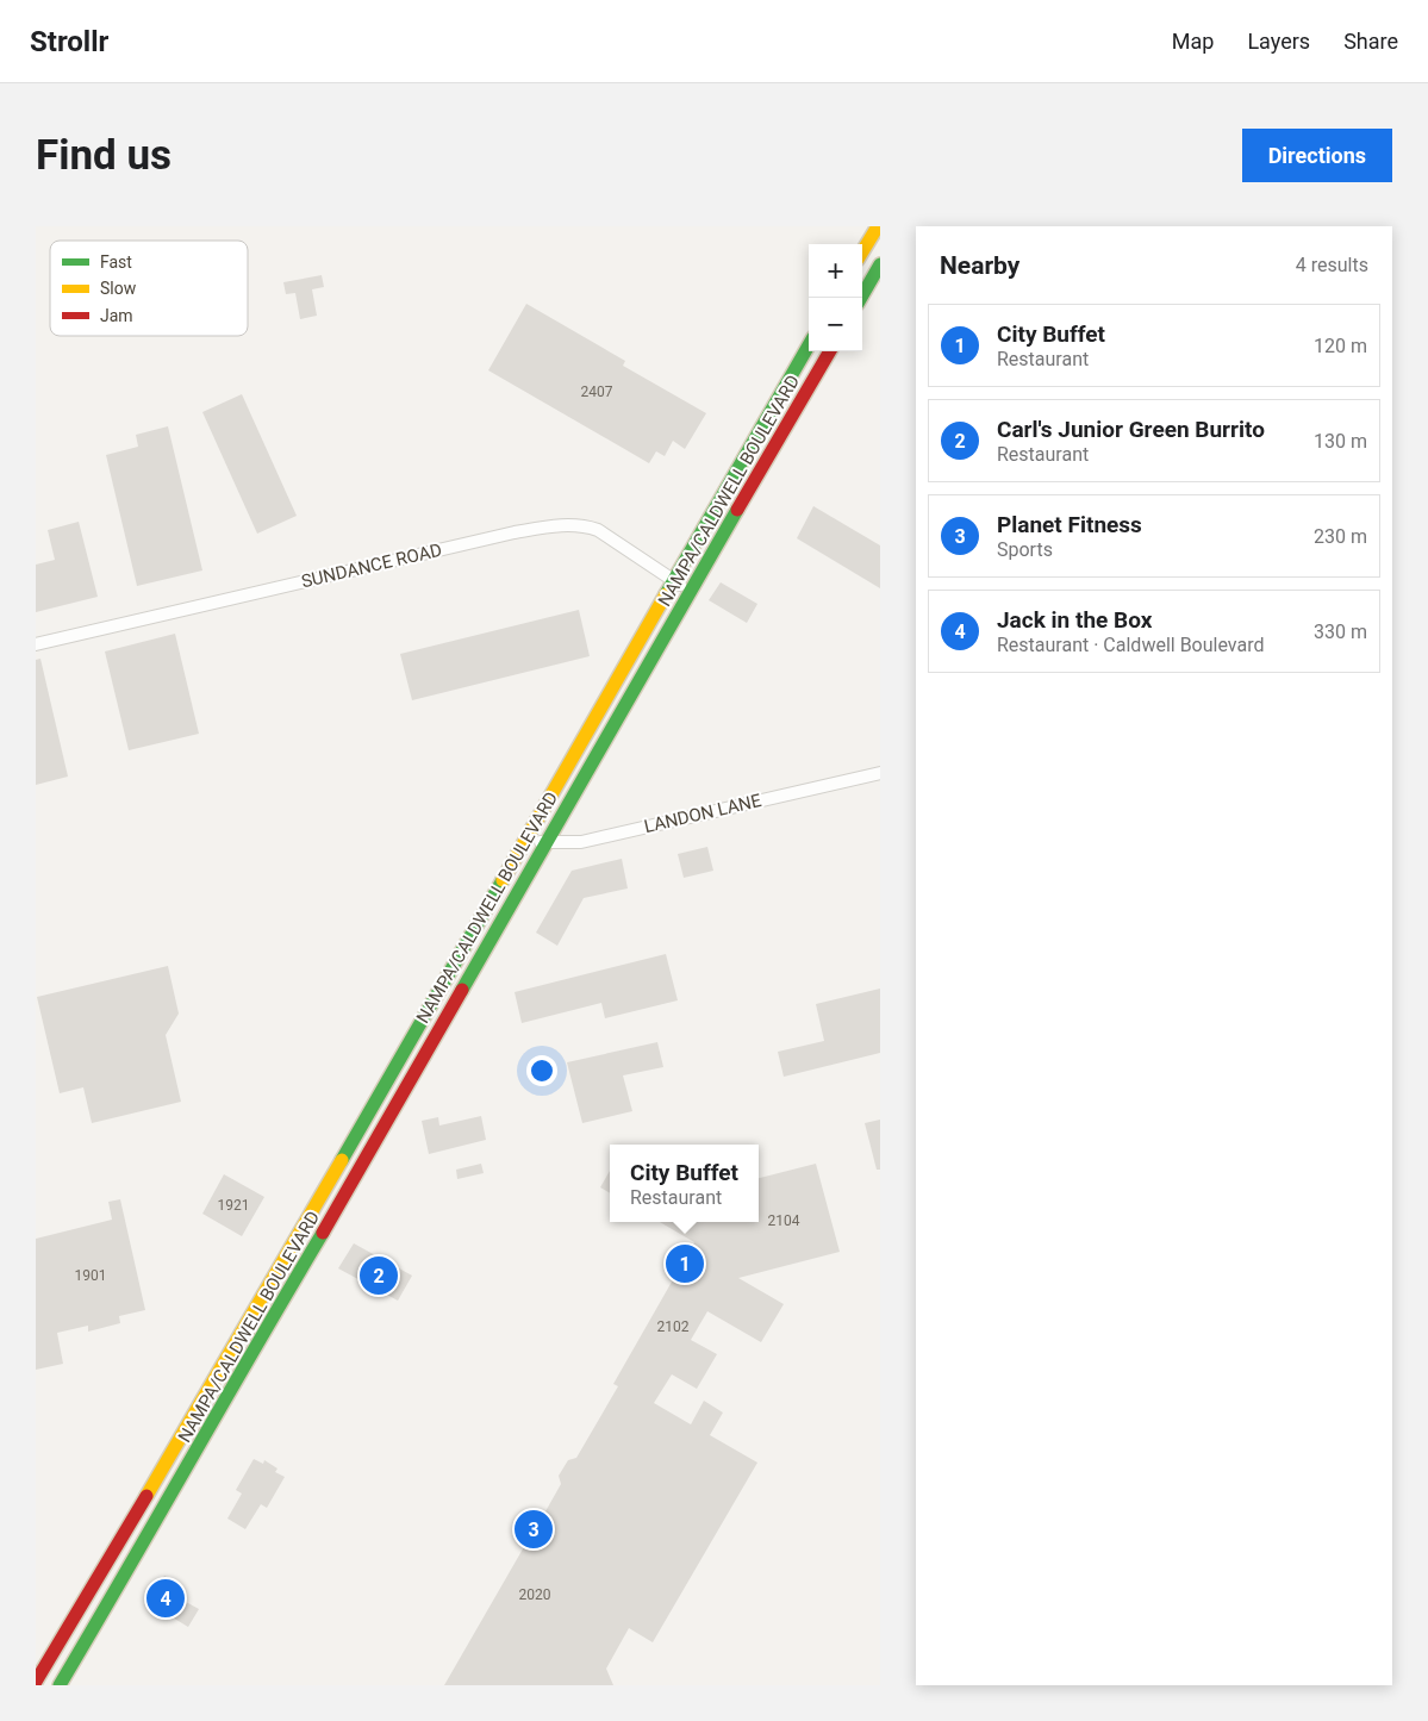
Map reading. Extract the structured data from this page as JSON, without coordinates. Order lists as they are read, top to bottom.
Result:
{
  "streets": {
    "main road": ["NAMPA/CALDWELL BOULEVARD"],
    "street": ["SUNDANCE ROAD", "LANDON LANE"]
  },
  "crossings": [
    ["NAMPA/CALDWELL BOULEVARD", "SUNDANCE ROAD"],
    ["NAMPA/CALDWELL BOULEVARD", "LANDON LANE"]
  ],
  "house_numbers": [
    "2407",
    "1921",
    "2104",
    "1901",
    "2102",
    "2020"
  ],
  "legend": ["Fast", "Slow", "Jam"],
  "page": {
    "header": "Strollr",
    "nav": ["Map", "Layers", "Share"],
    "buttons": "Directions",
    "title": "Find us",
    "heading": ["Nearby", "4 results"],
    "map_buttons": ["+", "−"],
    "list": [
      {
        "mark": "1",
        "name": "City Buffet",
        "note": "Restaurant",
        "value": "120 m"
      },
      {
        "mark": "2",
        "name": "Carl's Junior Green Burrito",
        "note": "Restaurant",
        "value": "130 m"
      },
      {
        "mark": "3",
        "name": "Planet Fitness",
        "note": "Sports",
        "value": "230 m"
      },
      {
        "mark": "4",
        "name": "Jack in the Box",
        "note": "Restaurant · Caldwell Boulevard",
        "value": "330 m"
      }
    ],
    "popup": ["City Buffet", "Restaurant"],
    "pins": [
      "1",
      "2",
      "3",
      "4"
    ]
  }
}
